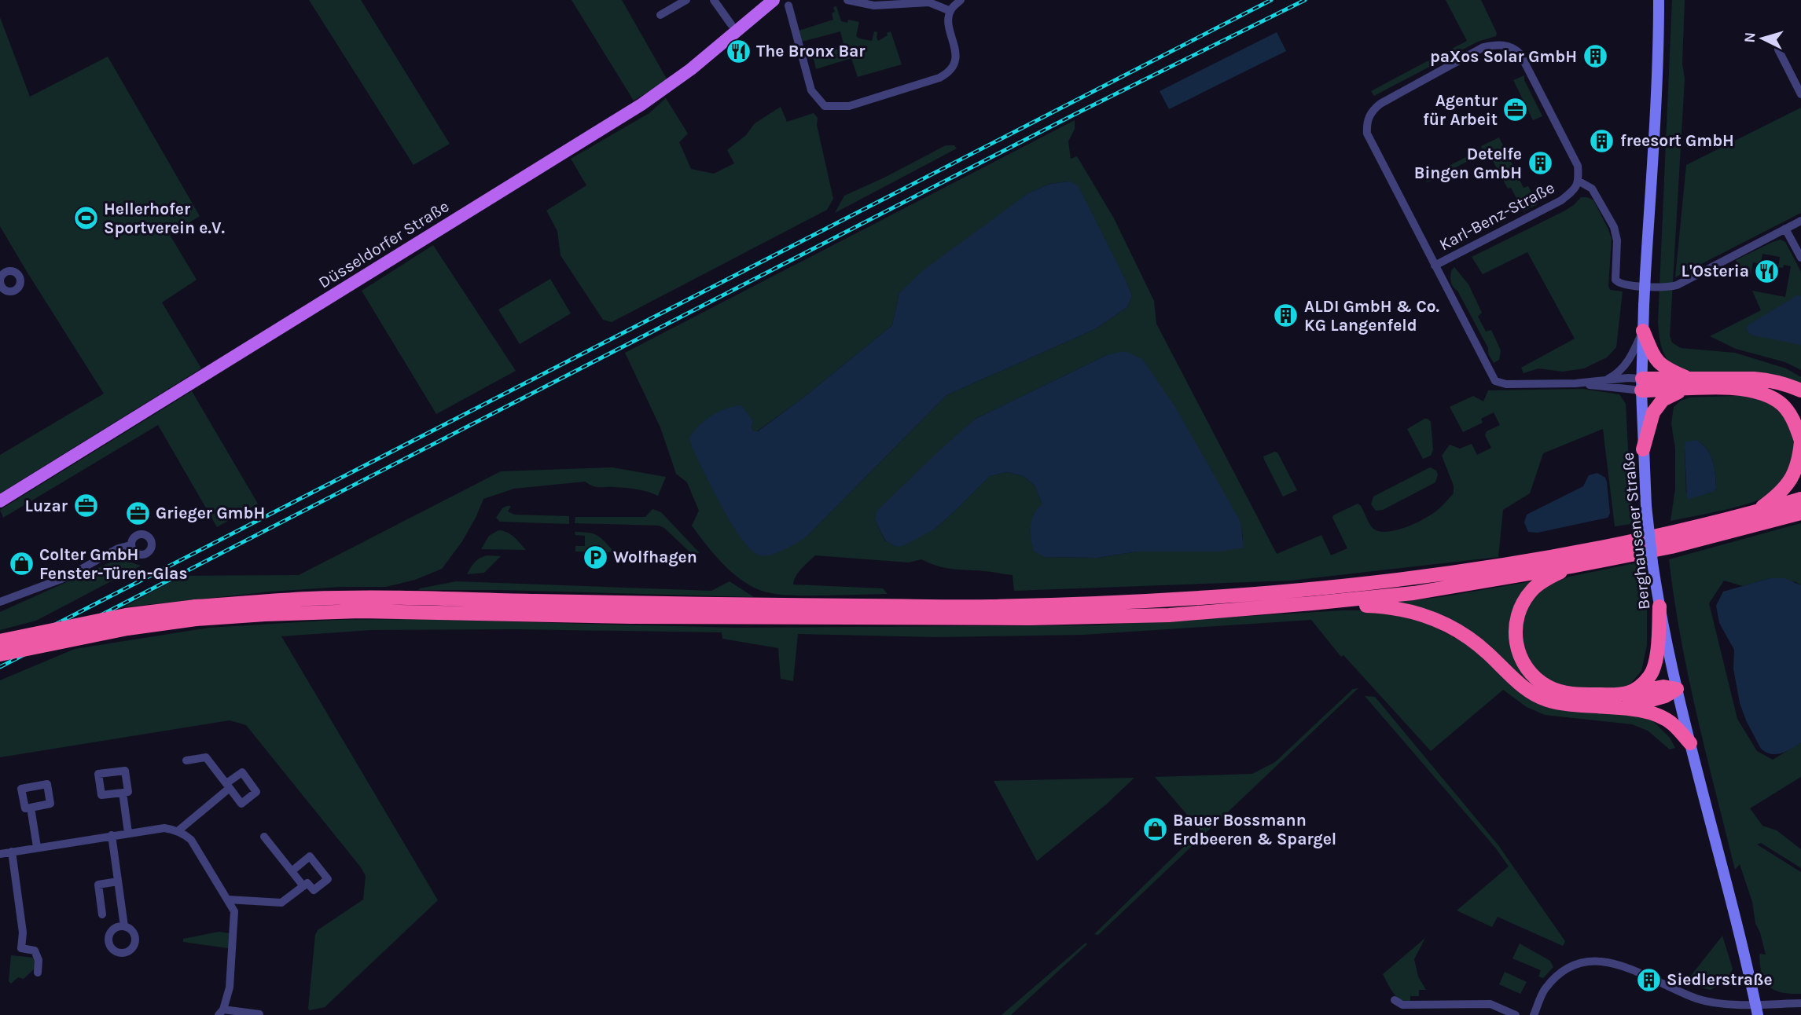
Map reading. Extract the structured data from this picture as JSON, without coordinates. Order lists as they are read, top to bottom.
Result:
{
  "streets": {
    "main road": ["Düsseldorfer Straße", "Berghausener Straße"],
    "street": ["Karl-Benz-Straße"]
  },
  "crossings": [
    ["Karl-Benz-Straße", "Berghausener Straße"]
  ],
  "places": {
    "restaurant": ["The Bronx Bar", "L'Osteria"],
    "building": [
      "paXos Solar GmbH",
      "freesort GmbH",
      "Detelfe Bingen GmbH",
      "ALDI GmbH & Co. KG Langenfeld",
      "Siedlerstraße"
    ],
    "office": ["Agentur für Arbeit", "Luzar", "Grieger GmbH"],
    "sports": ["Hellerhofer Sportverein e.V."],
    "parking": ["Wolfhagen"],
    "shop": ["Colter GmbH Fenster-Türen-Glas", "Bauer Bossmann Erdbeeren & Spargel"]
  },
  "north": "left"
}
